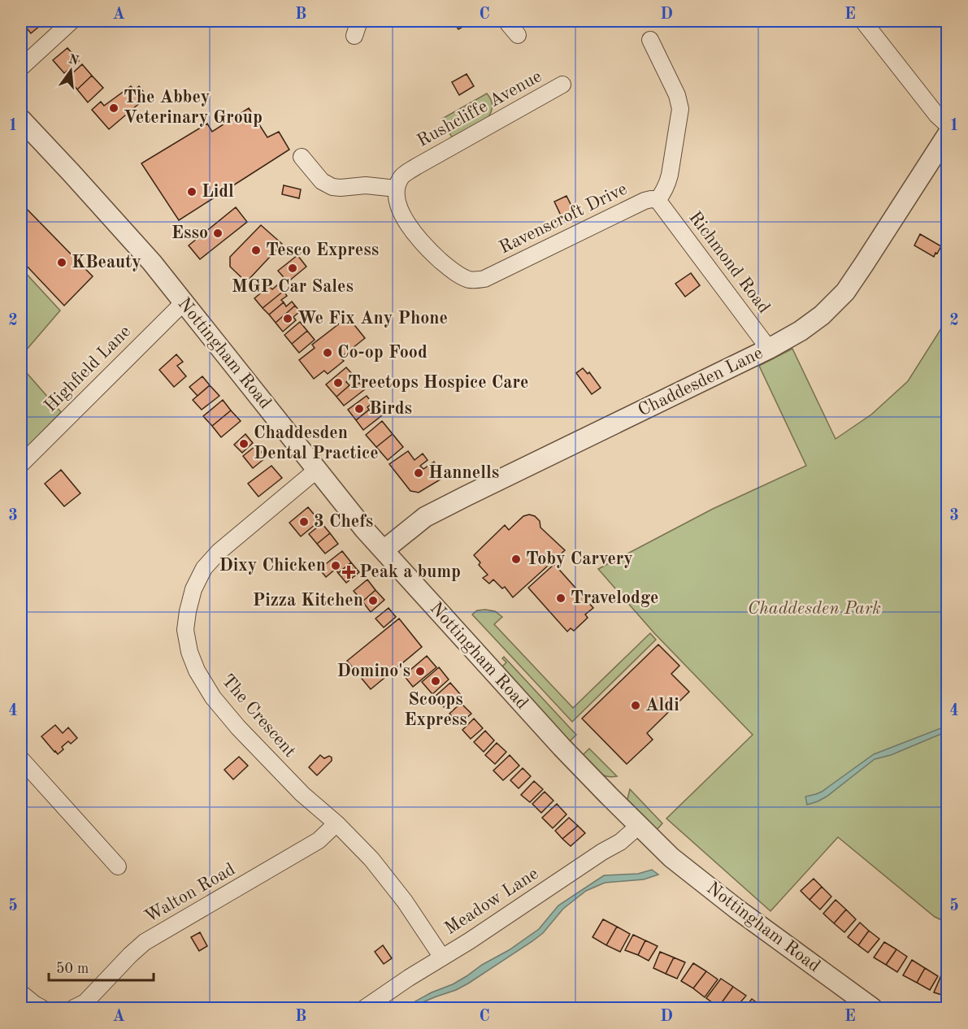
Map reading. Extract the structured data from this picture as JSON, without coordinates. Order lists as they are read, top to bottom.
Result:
{
  "streets": {
    "street": [
      "Rushcliffe Avenue",
      "Ravenscroft Drive",
      "Richmond Road",
      "Nottingham Road",
      "Highfield Lane",
      "Chaddesden Lane",
      "The Crescent",
      "Walton Road",
      "Meadow Lane"
    ]
  },
  "crossings": [
    ["Rushcliffe Avenue", "Ravenscroft Drive"],
    ["Ravenscroft Drive", "Richmond Road"],
    ["Richmond Road", "Chaddesden Lane"],
    ["Nottingham Road", "Highfield Lane"],
    ["Nottingham Road", "Chaddesden Lane"],
    ["Nottingham Road", "The Crescent"],
    ["Nottingham Road", "Meadow Lane"],
    ["The Crescent", "Walton Road"],
    ["The Crescent", "Meadow Lane"]
  ],
  "parks": ["Chaddesden Park"],
  "places": {
    "other": [
      "The Abbey Veterinary Group",
      "Lidl",
      "Esso",
      "Tesco Express",
      "KBeauty",
      "MGP Car Sales",
      "We Fix Any Phone",
      "Co-op Food",
      "Treetops Hospice Care",
      "Birds",
      "Chaddesden Dental Practice",
      "Hannells",
      "3 Chefs",
      "Toby Carvery",
      "Dixy Chicken",
      "Travelodge",
      "Pizza Kitchen",
      "Domino's",
      "Scoops Express",
      "Aldi"
    ],
    "health": ["Peak a bump"]
  },
  "scale_bar": "50 m",
  "north": "top",
  "grid": {
    "columns": [
      "A",
      "B",
      "C",
      "D",
      "E"
    ],
    "rows": [
      "1",
      "2",
      "3",
      "4",
      "5"
    ]
  }
}
